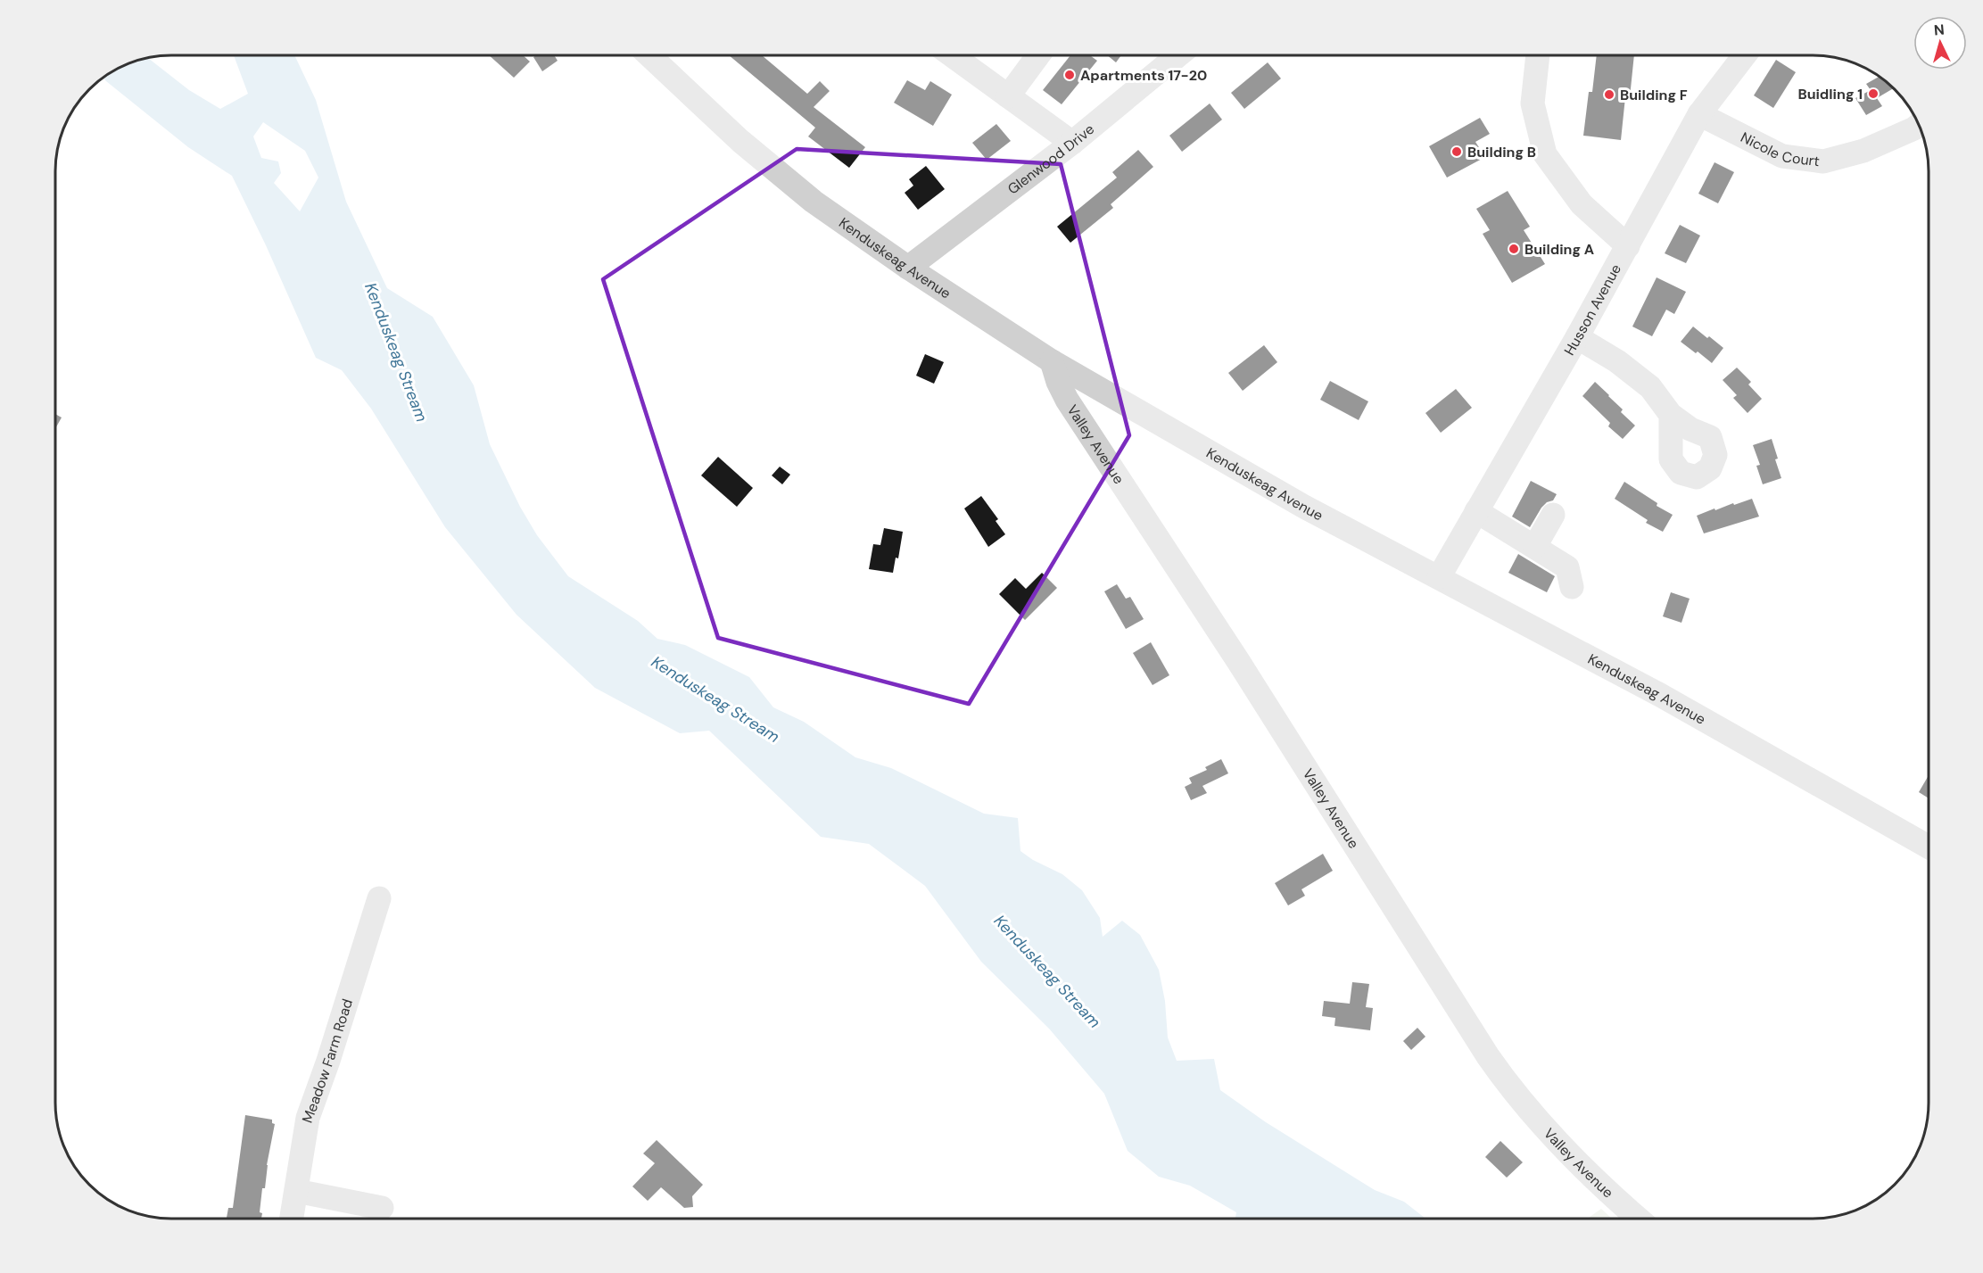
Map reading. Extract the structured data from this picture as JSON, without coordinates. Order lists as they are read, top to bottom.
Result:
{
  "streets": {
    "street": [
      "Nicole Court",
      "Glenwood Drive",
      "Kenduskeag Avenue",
      "Husson Avenue",
      "Valley Avenue",
      "Meadow Farm Road"
    ]
  },
  "crossings": [
    ["Nicole Court", "Husson Avenue"],
    ["Glenwood Drive", "Kenduskeag Avenue"],
    ["Kenduskeag Avenue", "Husson Avenue"],
    ["Kenduskeag Avenue", "Valley Avenue"]
  ],
  "water": ["Kenduskeag Stream"],
  "places": [
    "Apartments 17-20",
    "Buidling 1",
    "Building F",
    "Building B",
    "Building A"
  ],
  "north": "top"
}
